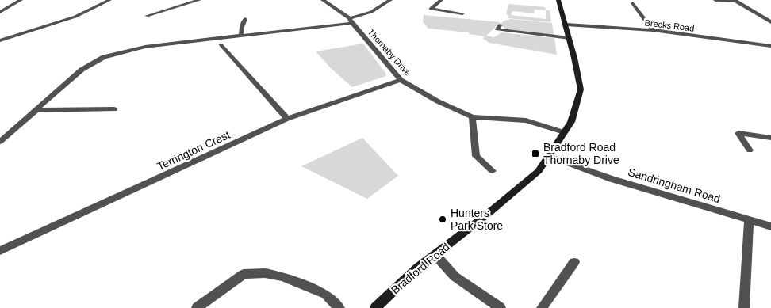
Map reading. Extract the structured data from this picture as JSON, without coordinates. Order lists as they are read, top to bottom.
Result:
{
  "streets": {
    "street": [
      "Brecks Road",
      "Thornaby Drive",
      "Terrington Crest",
      "Sandringham Road",
      "Bradford Road"
    ]
  },
  "crossings": [
    ["Brecks Road", "Bradford Road"],
    ["Thornaby Drive", "Terrington Crest"],
    ["Thornaby Drive", "Bradford Road"],
    ["Sandringham Road", "Bradford Road"]
  ],
  "places": {
    "transit": ["Bradford Road Thornaby Drive"],
    "other": ["Hunters Park Store"]
  }
}
